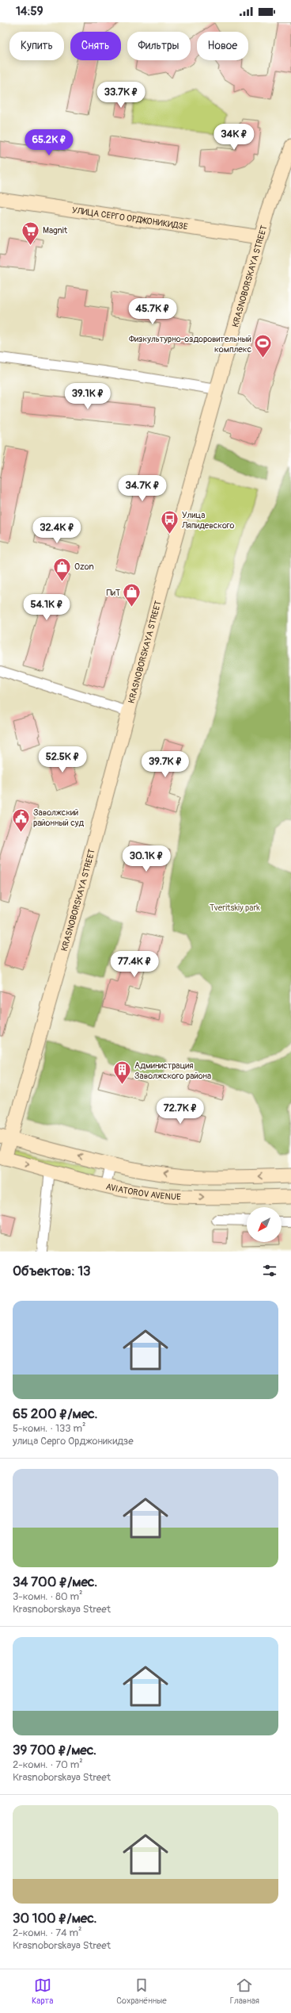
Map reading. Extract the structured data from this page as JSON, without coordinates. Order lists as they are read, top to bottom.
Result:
{
  "streets": {
    "street": ["УЛИЦА СЕРГО ОРДЖОНИКИДЗЕ", "KRASNOBORSKAYA STREET", "AVIATOROV AVENUE"]
  },
  "crossings": [
    ["УЛИЦА СЕРГО ОРДЖОНИКИДЗЕ", "KRASNOBORSKAYA STREET"],
    ["KRASNOBORSKAYA STREET", "AVIATOROV AVENUE"]
  ],
  "parks": ["Tveritskiy park"],
  "places": {
    "supermarket": ["Magnit"],
    "sports": ["Физкультурно-оздоровительный комплекс"],
    "bus stop": ["Улица Ляпидевского"],
    "shop": ["Ozon", "ПиТ"],
    "public building": ["Заволжский районный суд"],
    "building": ["Администрация Заволжского района"]
  },
  "north": "bottom left",
  "page": {
    "status": "14:59",
    "chip": [
      "Купить",
      "Снять",
      "Фильтры",
      "Новое"
    ],
    "price": [
      "33.7K ₽",
      "34K ₽",
      "65.2K ₽",
      "45.7K ₽",
      "39.1K ₽",
      "34.7K ₽",
      "32.4K ₽",
      "54.1K ₽",
      "52.5K ₽",
      "39.7K ₽",
      "30.1K ₽",
      "77.4K ₽",
      "72.7K ₽"
    ],
    "heading": "Объектов: 13",
    "list": [
      {
        "name": "65 200 ₽/мес.",
        "note": "5-комн. · 133 m² · улица Серго Орджоникидзе"
      },
      {
        "name": "34 700 ₽/мес.",
        "note": "3-комн. · 80 m² · Krasnoborskaya Street"
      },
      {
        "name": "39 700 ₽/мес.",
        "note": "2-комн. · 70 m² · Krasnoborskaya Street"
      },
      {
        "name": "30 100 ₽/мес.",
        "note": "2-комн. · 74 m² · Krasnoborskaya Street"
      }
    ],
    "tabs": ["Карта", "Сохранённые", "Главная"]
  }
}
